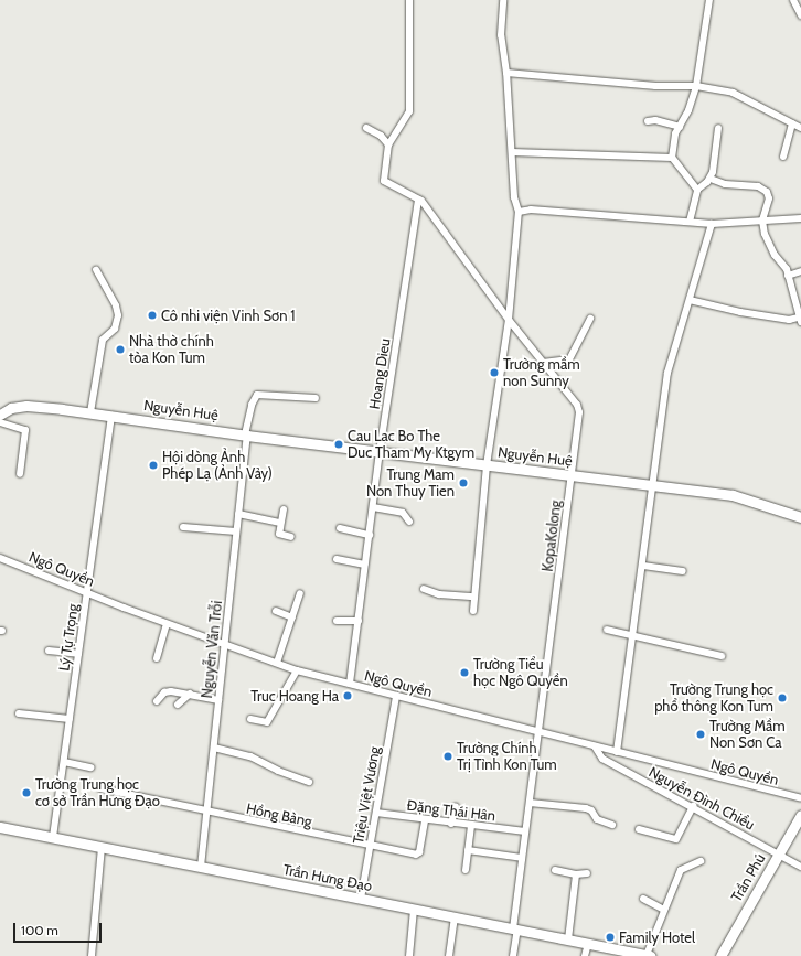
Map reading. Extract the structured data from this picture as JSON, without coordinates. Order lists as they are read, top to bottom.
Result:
{
  "streets": {
    "street": [
      "Hoang Dieu",
      "Nguyễn Huệ",
      "KopaKolong",
      "Ngô Quyền",
      "Lý Tự Trọng",
      "Nguyễn Văn Trỗi",
      "Triệu Việt Vương",
      "Nguyễn Đình Chiểu",
      "Đặng Thái Hân",
      "Hồng Bàng",
      "Trần Hưng Đạo",
      "Trần Phú"
    ]
  },
  "crossings": [
    ["Hoang Dieu", "Nguyễn Huệ"],
    ["Hoang Dieu", "KopaKolong"],
    ["Hoang Dieu", "Ngô Quyền"],
    ["Nguyễn Huệ", "KopaKolong"],
    ["Nguyễn Huệ", "Lý Tự Trọng"],
    ["Nguyễn Huệ", "Nguyễn Văn Trỗi"],
    ["KopaKolong", "Ngô Quyền"],
    ["KopaKolong", "Đặng Thái Hân"],
    ["KopaKolong", "Trần Hưng Đạo"],
    ["Ngô Quyền", "Lý Tự Trọng"],
    ["Ngô Quyền", "Nguyễn Văn Trỗi"],
    ["Ngô Quyền", "Triệu Việt Vương"],
    ["Ngô Quyền", "Nguyễn Đình Chiểu"],
    ["Lý Tự Trọng", "Trần Hưng Đạo"],
    ["Nguyễn Văn Trỗi", "Hồng Bàng"],
    ["Nguyễn Văn Trỗi", "Trần Hưng Đạo"],
    ["Triệu Việt Vương", "Đặng Thái Hân"],
    ["Triệu Việt Vương", "Hồng Bàng"],
    ["Triệu Việt Vương", "Trần Hưng Đạo"],
    ["Nguyễn Đình Chiểu", "Trần Phú"],
    ["Đặng Thái Hân", "Hồng Bàng"]
  ],
  "places": [
    "Cô nhi viện Vinh Sơn 1",
    "Nhà thờ chính tòa Kon Tum",
    "Trường mầm non Sunny",
    "Cau Lac Bo The Duc Tham My Ktgym",
    "Hội dòng Ảnh Phép Lạ (Ảnh Vảy)",
    "Trung Mam Non Thuy Tien",
    "Trường Tiểu học Ngô Quyền",
    "Truc Hoang Ha",
    "Trường Trung học phổ thông Kon Tum",
    "Trường Mầm Non Sơn Ca",
    "Trường Chính Trị Tỉnh Kon Tum",
    "Trường Trung học cơ sở Trần Hưng Đạo",
    "Family Hotel"
  ],
  "scale_bar": "100 m"
}
